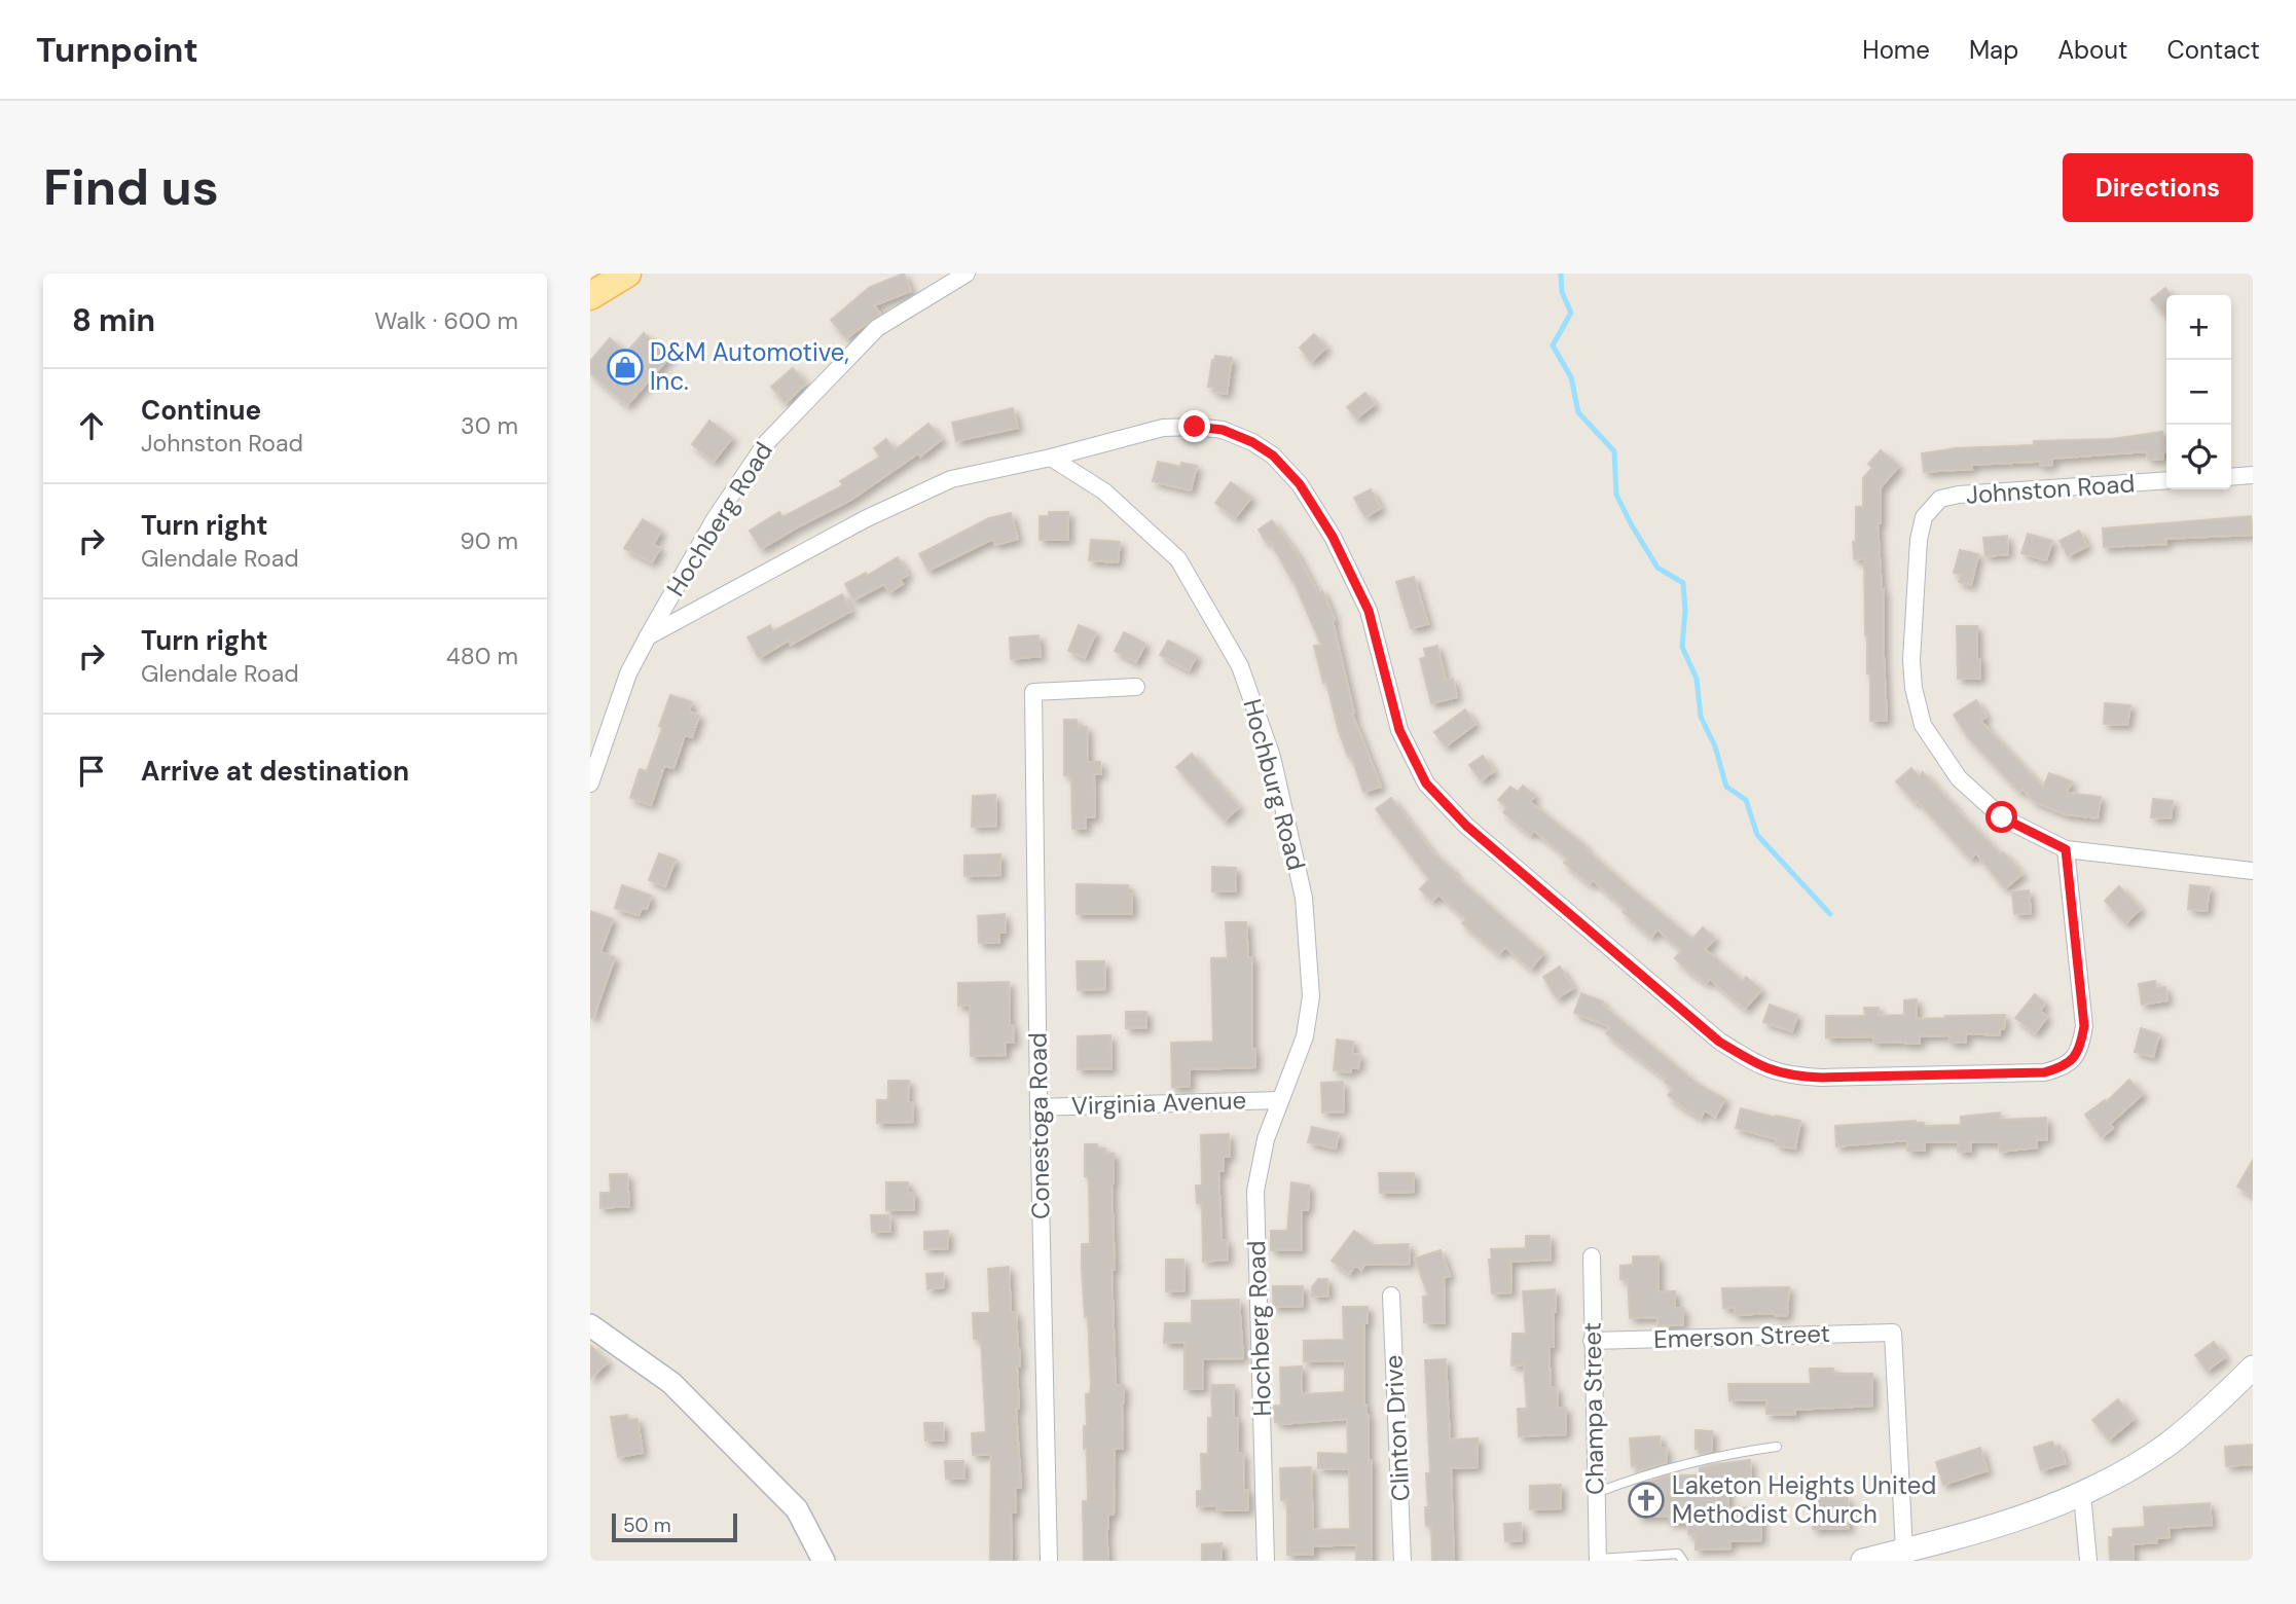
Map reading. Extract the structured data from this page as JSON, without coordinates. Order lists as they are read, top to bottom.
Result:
{
  "streets": {
    "street": [
      "Johnston Road",
      "Hochberg Road",
      "Hochburg Road",
      "Virginia Avenue",
      "Conestoga Road",
      "Emerson Street",
      "Champa Street",
      "Clinton Drive"
    ]
  },
  "crossings": [
    ["Johnston Road", "Hochberg Road"],
    ["Hochberg Road", "Hochburg Road"],
    ["Hochberg Road", "Virginia Avenue"],
    ["Hochburg Road", "Virginia Avenue"],
    ["Virginia Avenue", "Conestoga Road"],
    ["Emerson Street", "Champa Street"]
  ],
  "places": {
    "shop": ["D&M Automotive, Inc."],
    "church": ["Laketon Heights United Methodist Church"]
  },
  "scale_bar": "50 m",
  "page": {
    "header": "Turnpoint",
    "nav": [
      "Home",
      "Map",
      "About",
      "Contact"
    ],
    "buttons": "Directions",
    "title": "Find us",
    "heading": ["8 min", "Walk · 600 m"],
    "map_buttons": ["+", "−"],
    "list": [
      ["Continue", "Johnston Road", "30 m"],
      ["Turn right", "Glendale Road", "90 m"],
      ["Turn right", "Glendale Road", "480 m"],
      "Arrive at destination"
    ],
    "scale": "50 m"
  }
}
